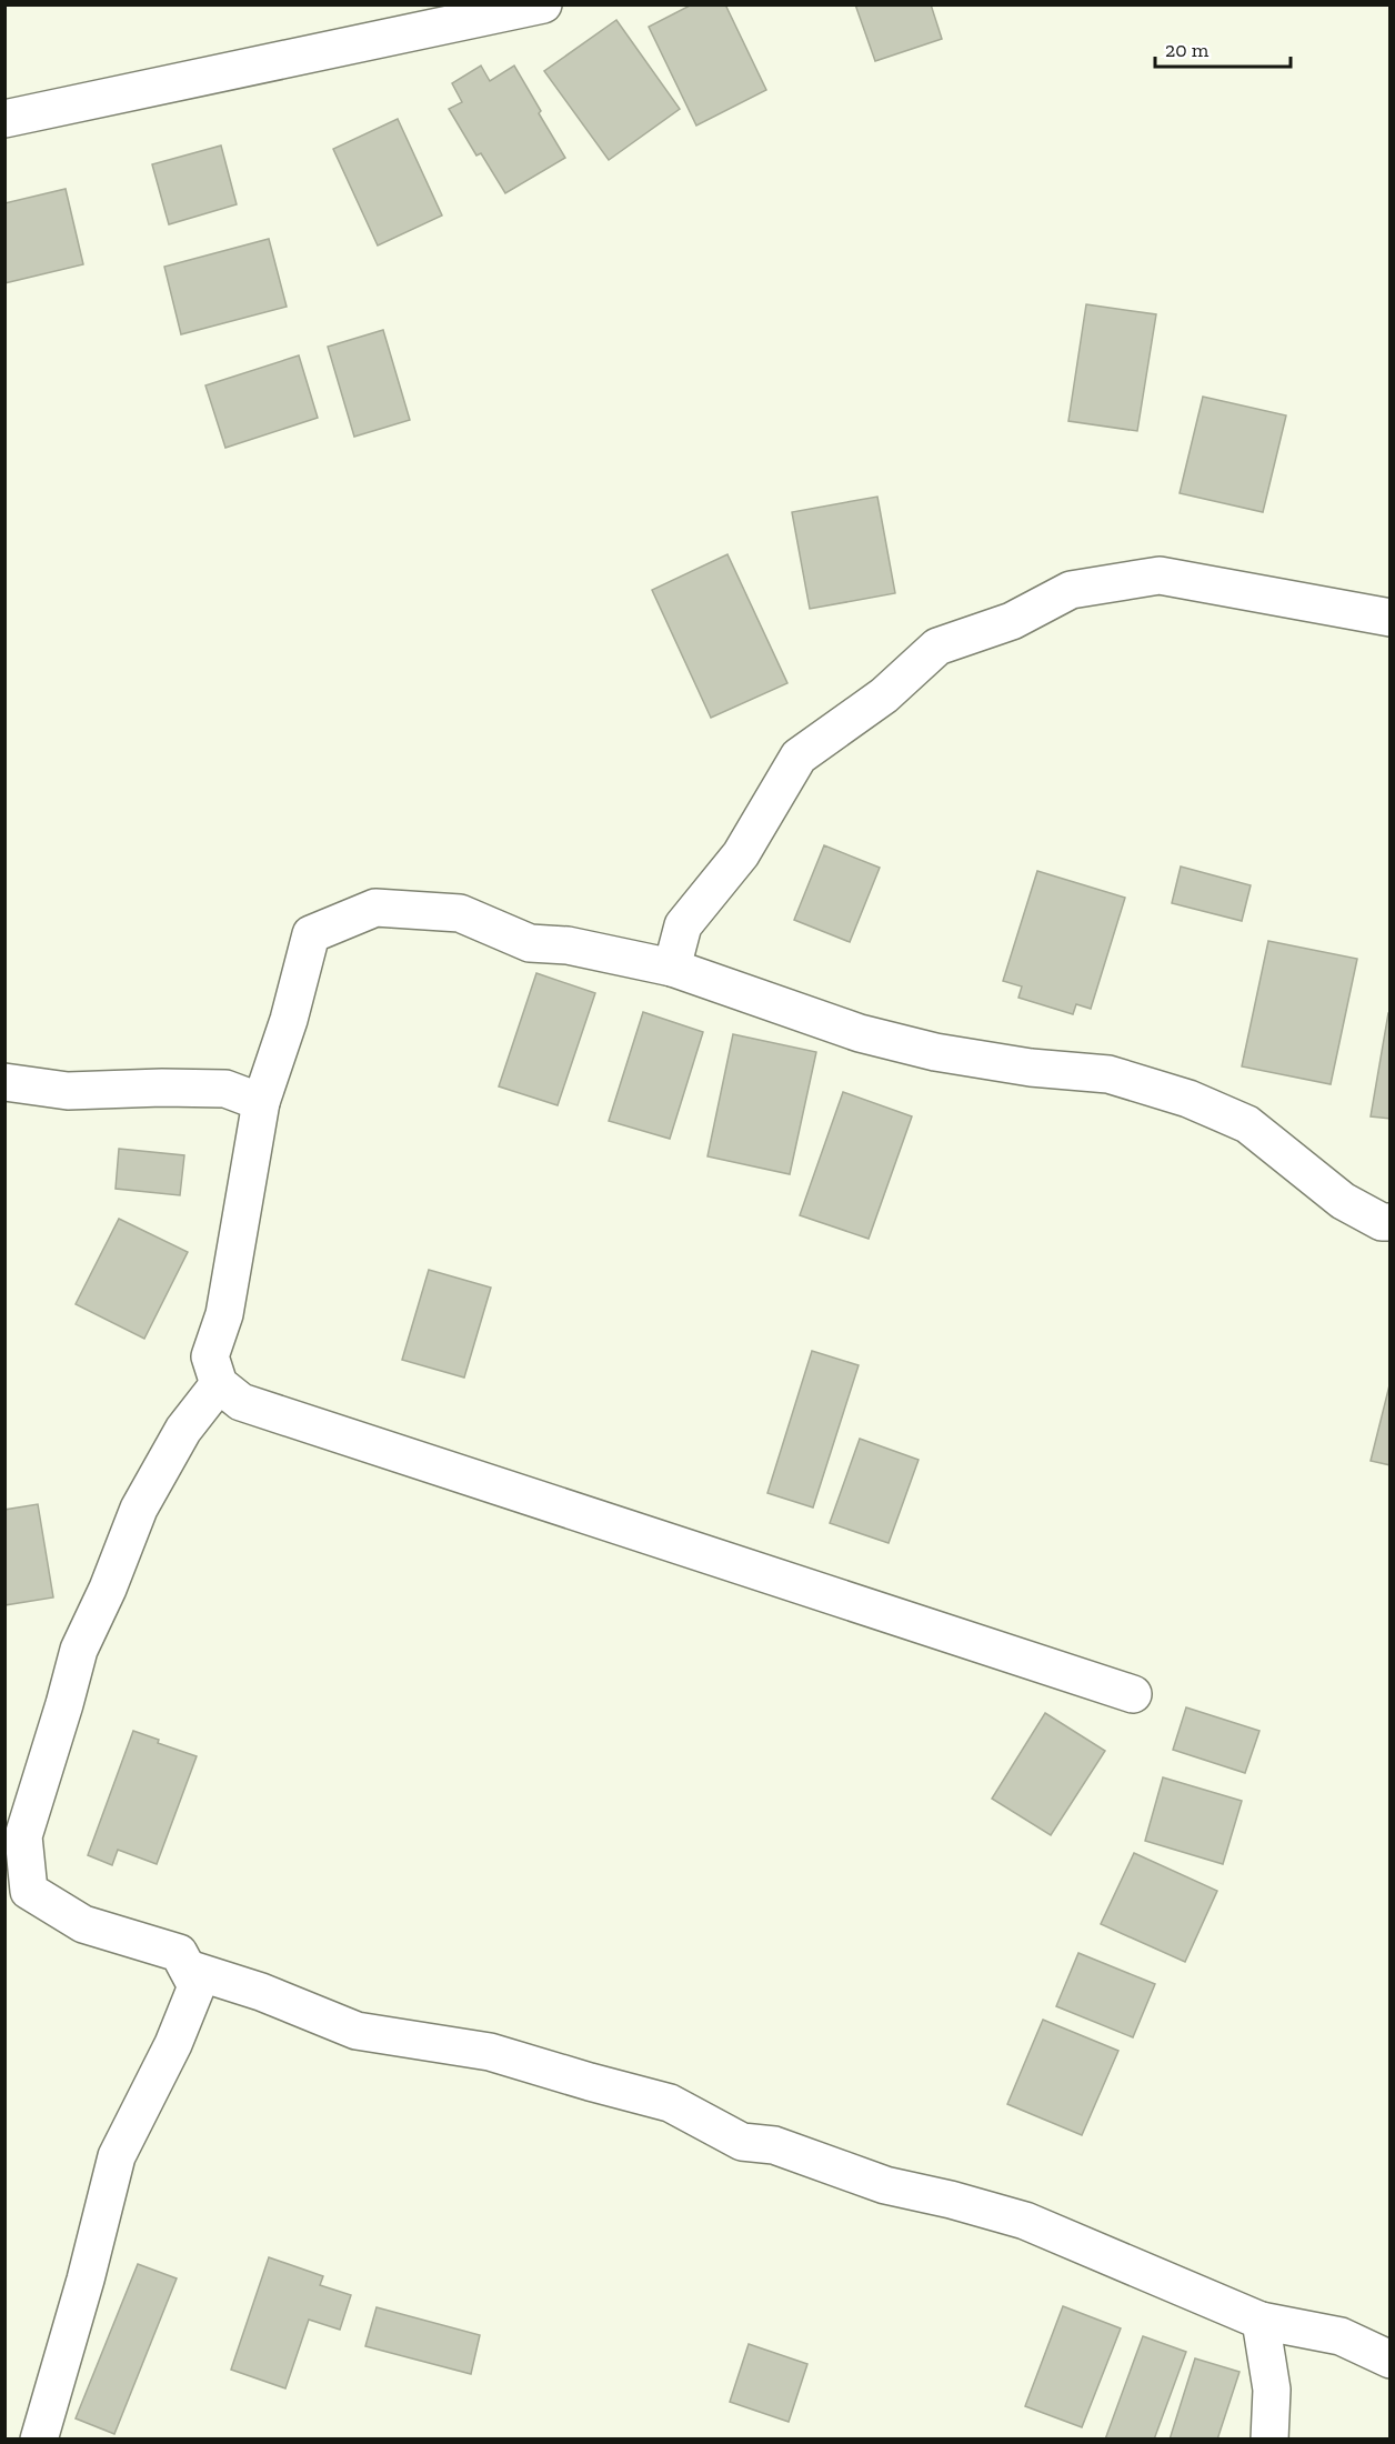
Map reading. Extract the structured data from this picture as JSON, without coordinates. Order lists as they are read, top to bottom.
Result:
{
  "scale_bar": "20 m"
}
